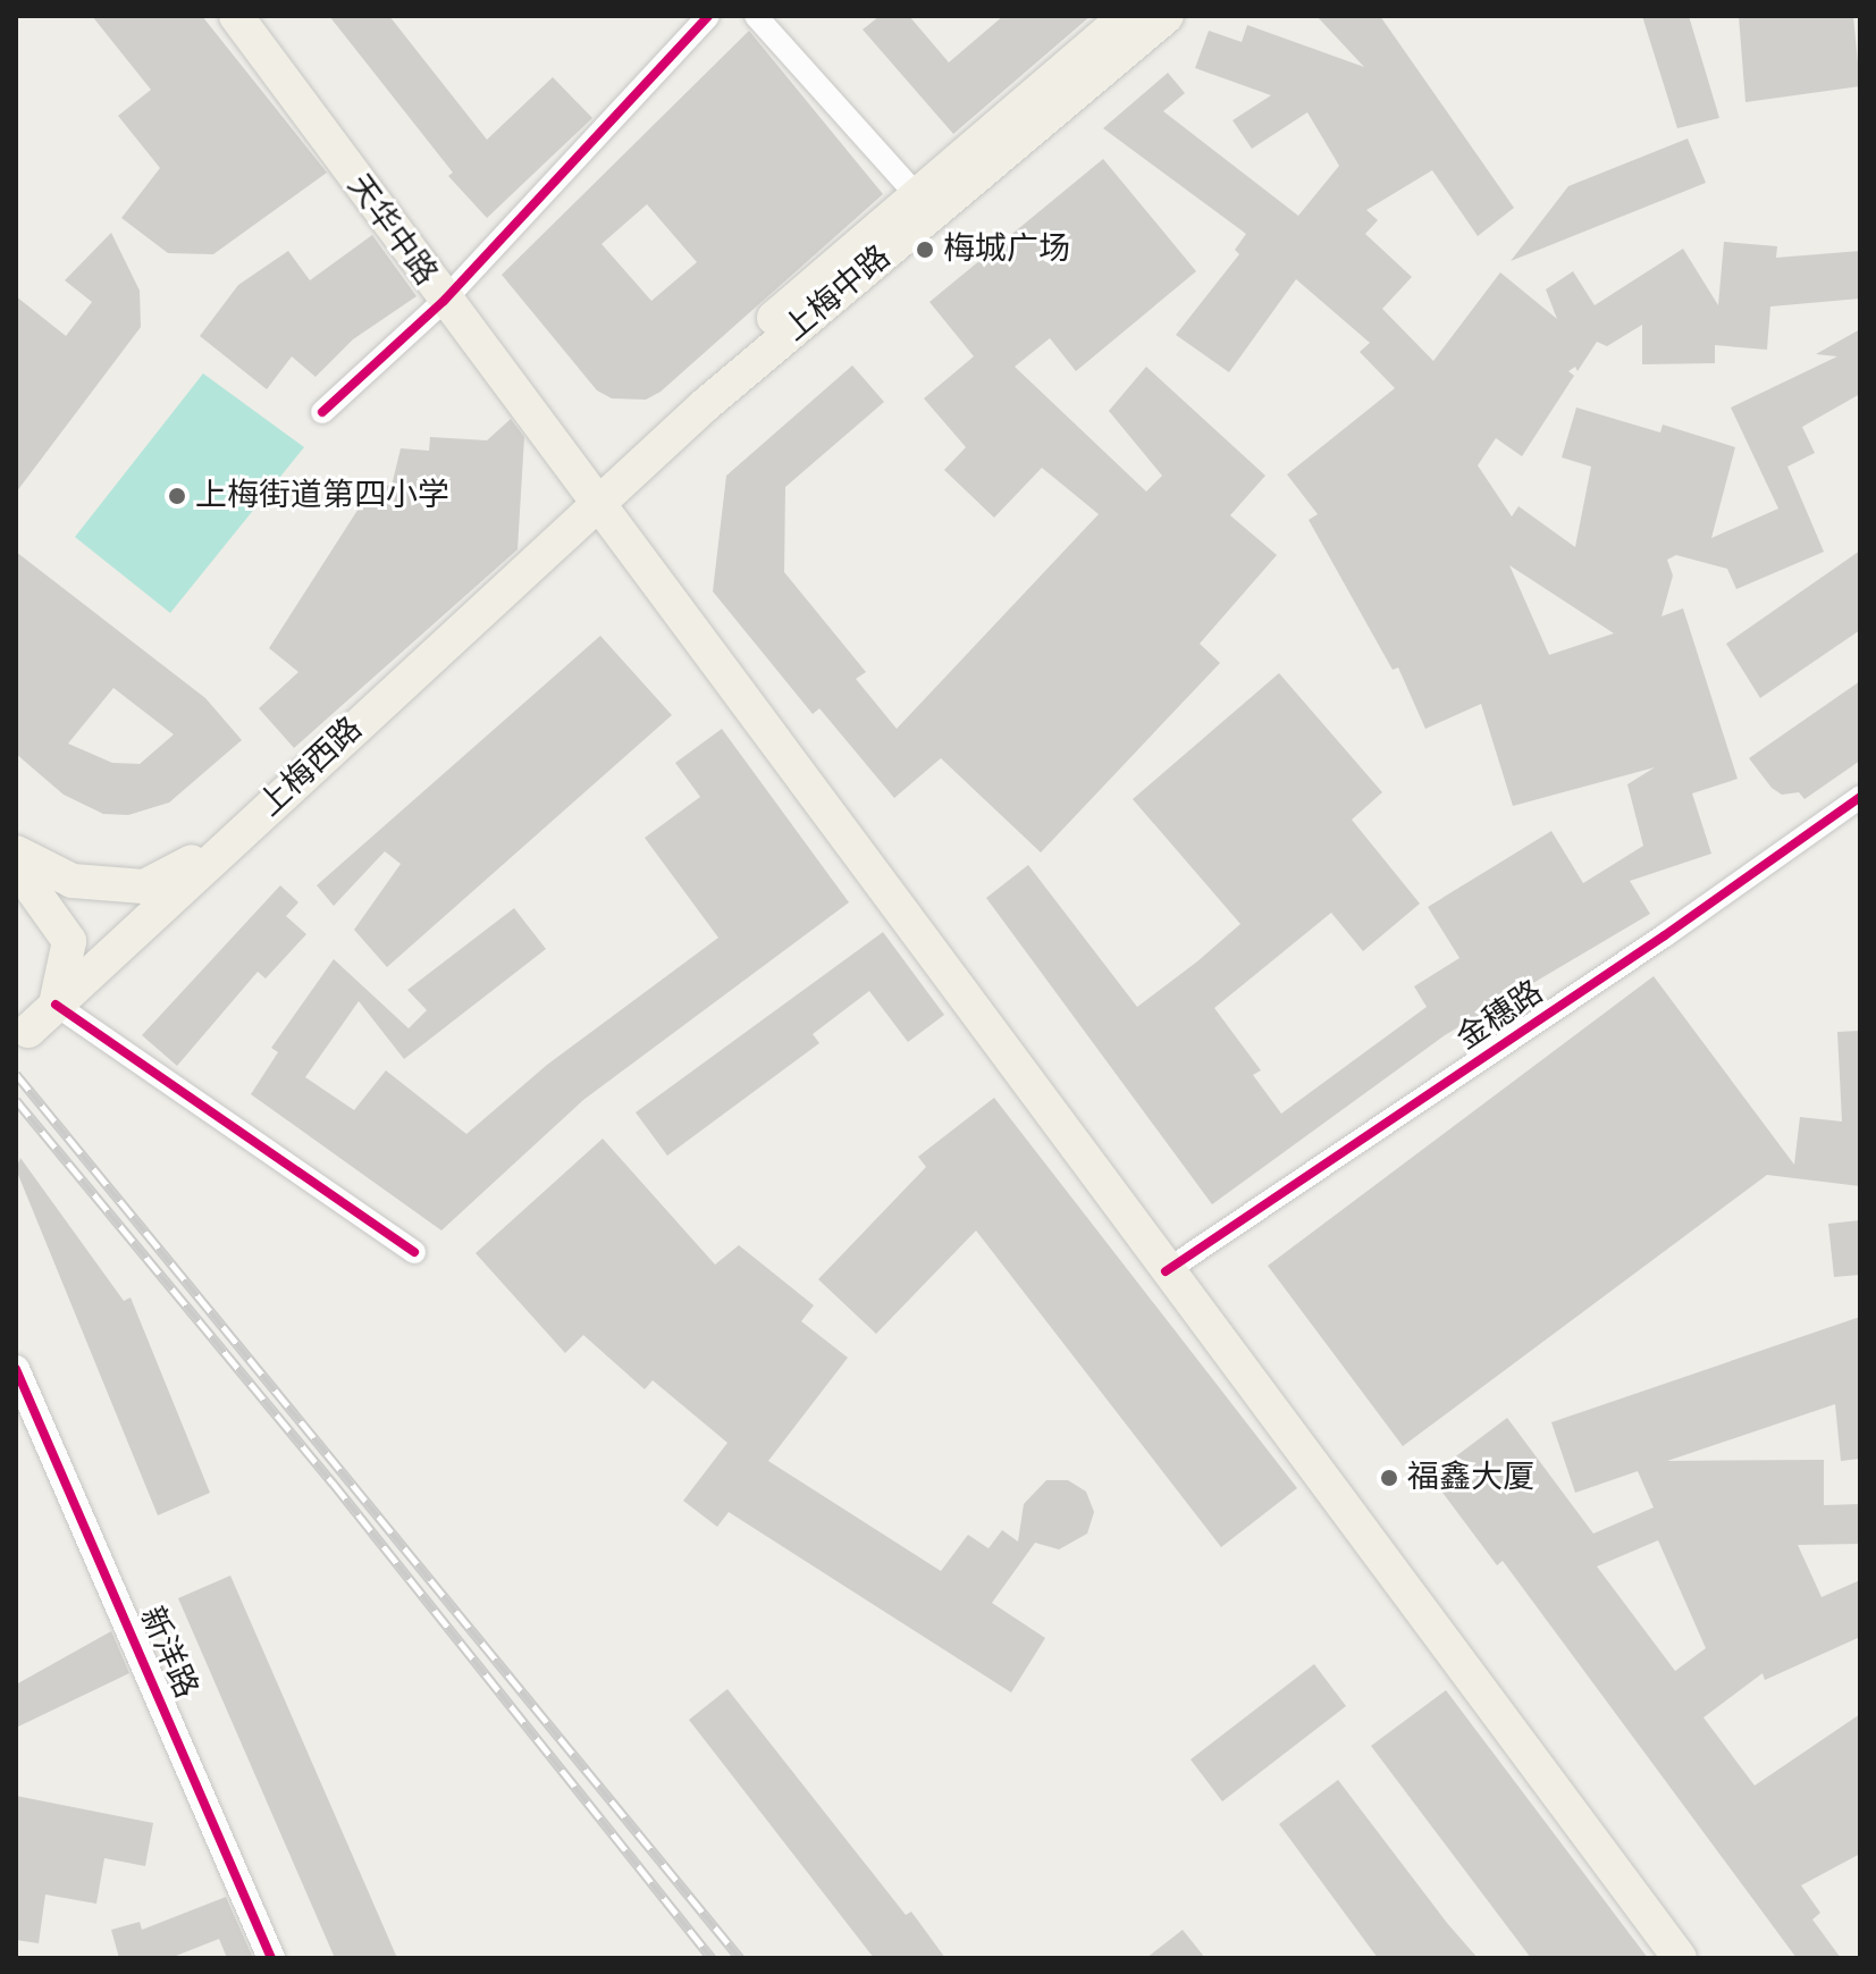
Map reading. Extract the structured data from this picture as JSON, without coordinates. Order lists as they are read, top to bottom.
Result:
{
  "streets": {
    "main road": ["天华中路", "上梅中路", "上梅西路"],
    "street": ["金穗路", "新洋路"]
  },
  "crossings": [
    ["天华中路", "上梅中路"],
    ["天华中路", "上梅西路"],
    ["天华中路", "金穗路"],
    ["上梅中路", "上梅西路"]
  ],
  "places": ["梅城广场", "上梅街道第四小学", "福鑫大厦"]
}
